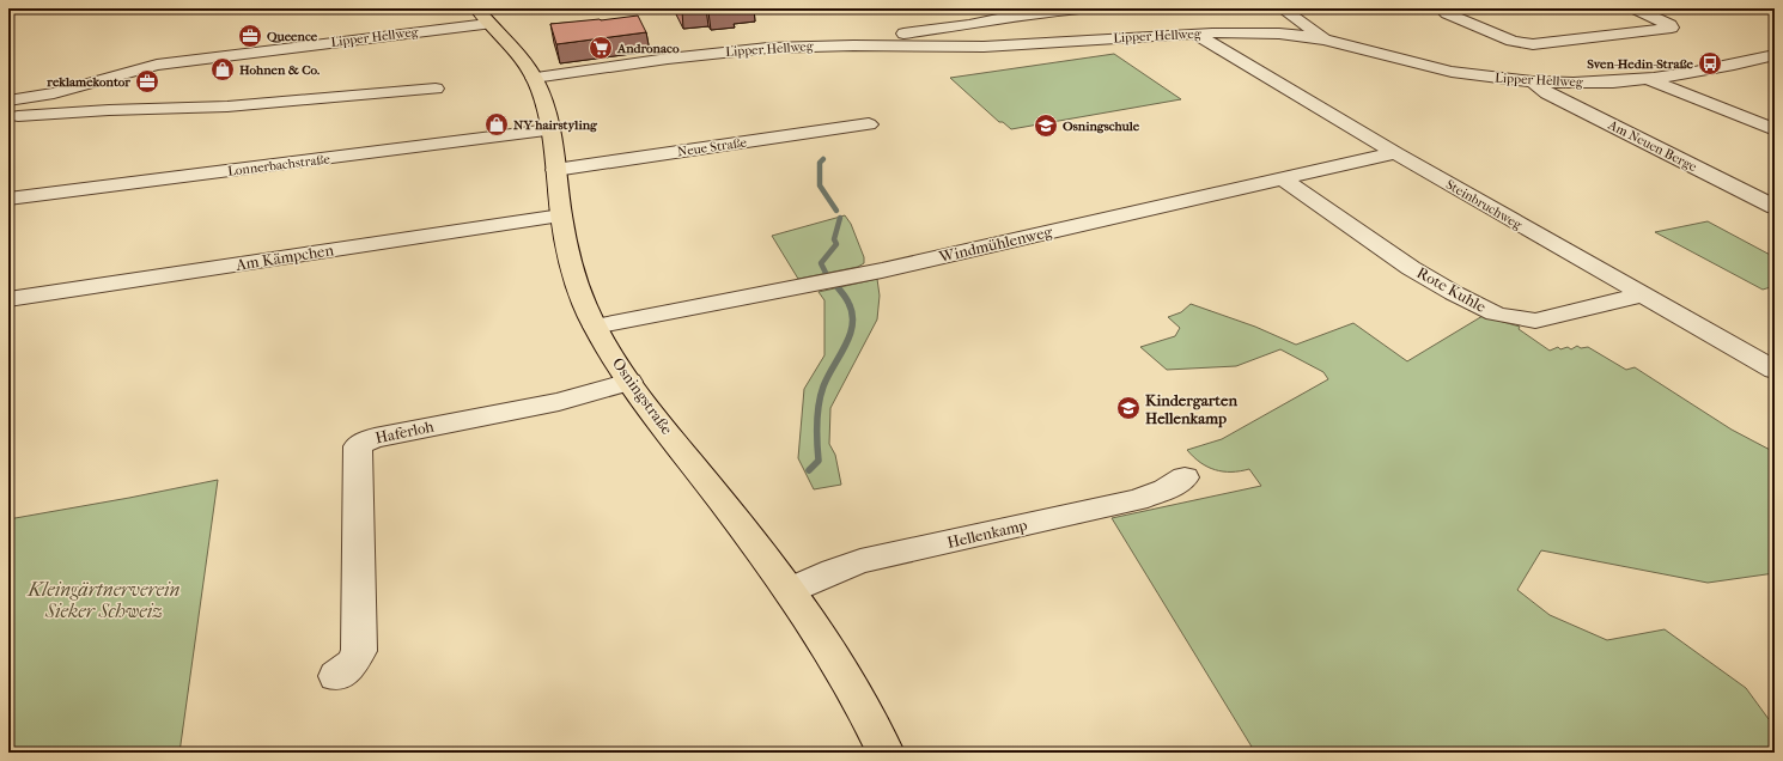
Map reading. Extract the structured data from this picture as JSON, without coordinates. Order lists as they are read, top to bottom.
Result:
{
  "streets": {
    "main road": ["Osningstraße"],
    "street": [
      "Lipper Hellweg",
      "Am Neuen Berge",
      "Neue Straße",
      "Lonnerbachstraße",
      "Steinbruchweg",
      "Windmühlenweg",
      "Am Kämpchen",
      "Rote Kuhle",
      "Haferloh",
      "Hellenkamp"
    ]
  },
  "crossings": [
    ["Lipper Hellweg", "Am Neuen Berge"],
    ["Lipper Hellweg", "Steinbruchweg"],
    ["Lipper Hellweg", "Osningstraße"],
    ["Neue Straße", "Osningstraße"],
    ["Lonnerbachstraße", "Osningstraße"],
    ["Steinbruchweg", "Windmühlenweg"],
    ["Steinbruchweg", "Rote Kuhle"],
    ["Windmühlenweg", "Rote Kuhle"],
    ["Windmühlenweg", "Osningstraße"],
    ["Am Kämpchen", "Osningstraße"],
    ["Osningstraße", "Haferloh"],
    ["Osningstraße", "Hellenkamp"]
  ],
  "parks": ["Kleingärtnerverein Sieker Schweiz"],
  "places": {
    "office": ["Queence", "reklamekontor"],
    "supermarket": ["Andronaco"],
    "bus stop": ["Sven-Hedin-Straße"],
    "shop": ["Hohnen & Co.", "NY hairstyling"],
    "school or university": ["Osningschule", "Kindergarten Hellenkamp"]
  }
}
